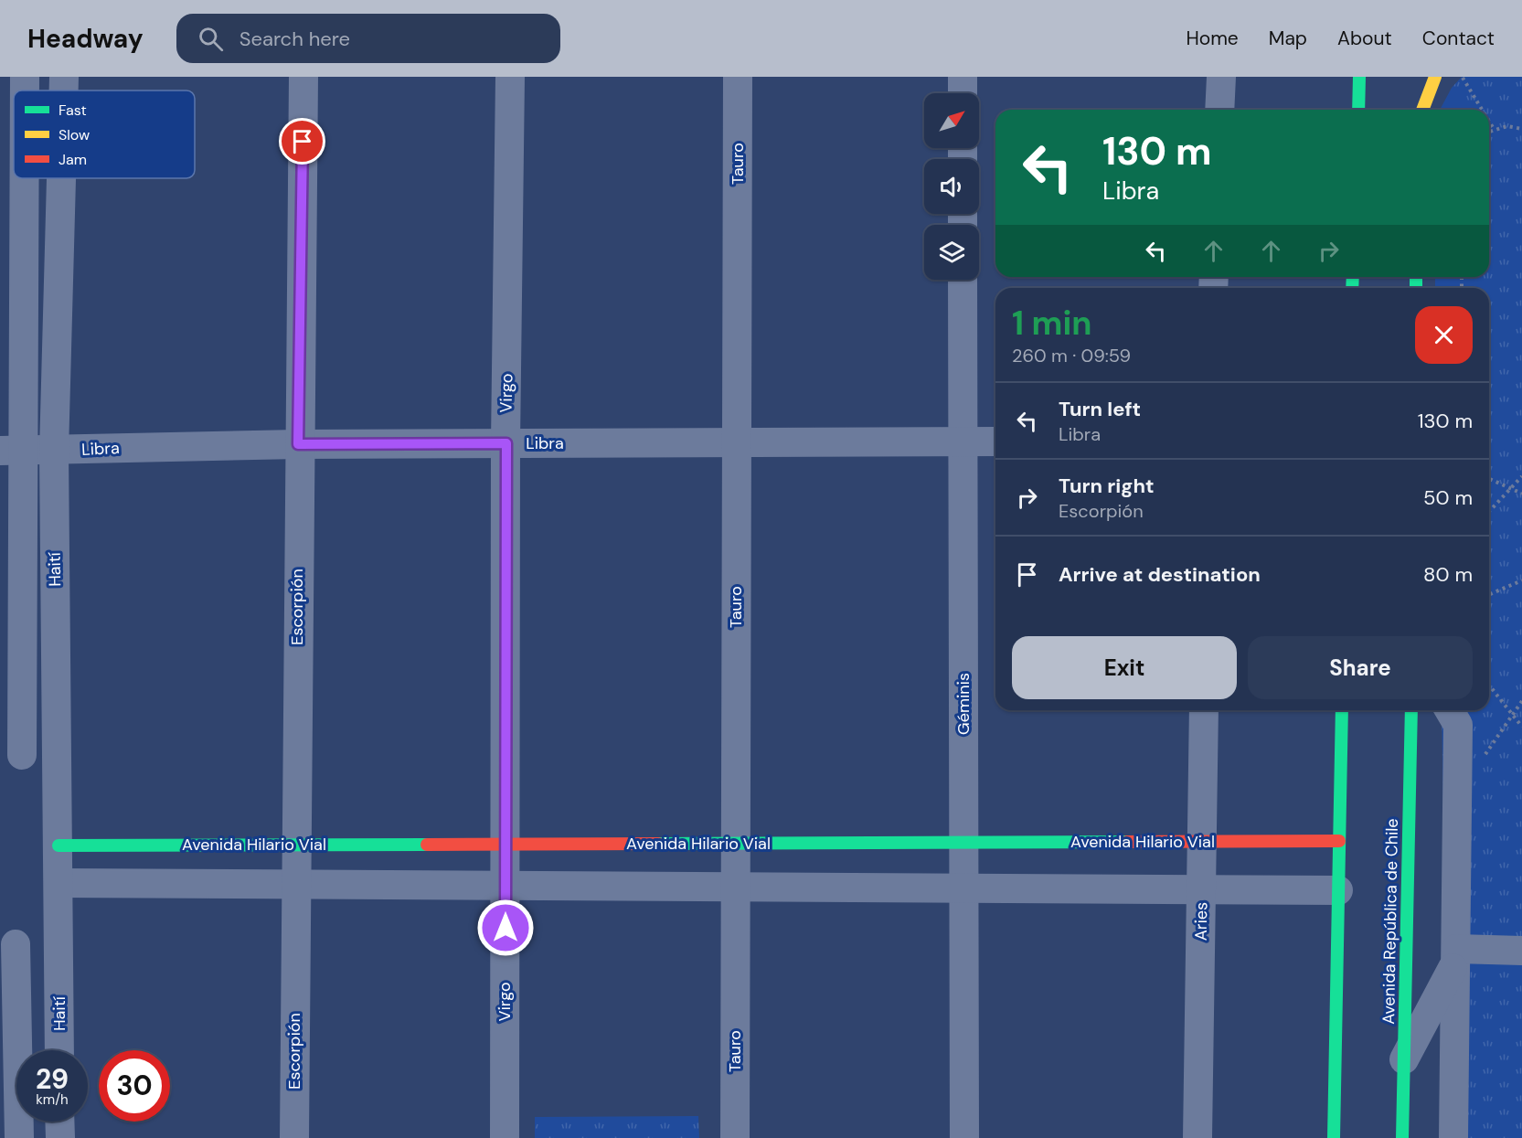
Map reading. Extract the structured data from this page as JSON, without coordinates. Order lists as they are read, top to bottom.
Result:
{
  "streets": {
    "street": [
      "Tauro",
      "Virgo",
      "Libra",
      "Haití",
      "Escorpión",
      "Géminis",
      "Avenida Hilario Vial",
      "Aries",
      "Avenida República de Chile"
    ]
  },
  "crossings": [
    ["Tauro", "Libra"],
    ["Tauro", "Avenida Hilario Vial"],
    ["Virgo", "Libra"],
    ["Virgo", "Avenida Hilario Vial"],
    ["Libra", "Haití"],
    ["Libra", "Escorpión"],
    ["Libra", "Géminis"],
    ["Haití", "Avenida Hilario Vial"],
    ["Escorpión", "Avenida Hilario Vial"],
    ["Géminis", "Avenida Hilario Vial"],
    ["Avenida Hilario Vial", "Aries"]
  ],
  "legend": ["Fast", "Slow", "Jam"],
  "north": "top right",
  "page": {
    "header": "Headway",
    "search": "Search here",
    "nav": [
      "Home",
      "Map",
      "About",
      "Contact"
    ],
    "turn": ["130 m", "Libra"],
    "heading": ["1 min", "260 m · 09:59"],
    "list": [
      {
        "name": "Turn left",
        "note": "Libra",
        "value": "130 m"
      },
      {
        "name": "Turn right",
        "note": "Escorpión",
        "value": "50 m"
      },
      {
        "name": "Arrive at destination",
        "value": "80 m"
      }
    ],
    "buttons": ["Exit", "Share"],
    "speed": "29 km/h",
    "limit": "30"
  }
}
